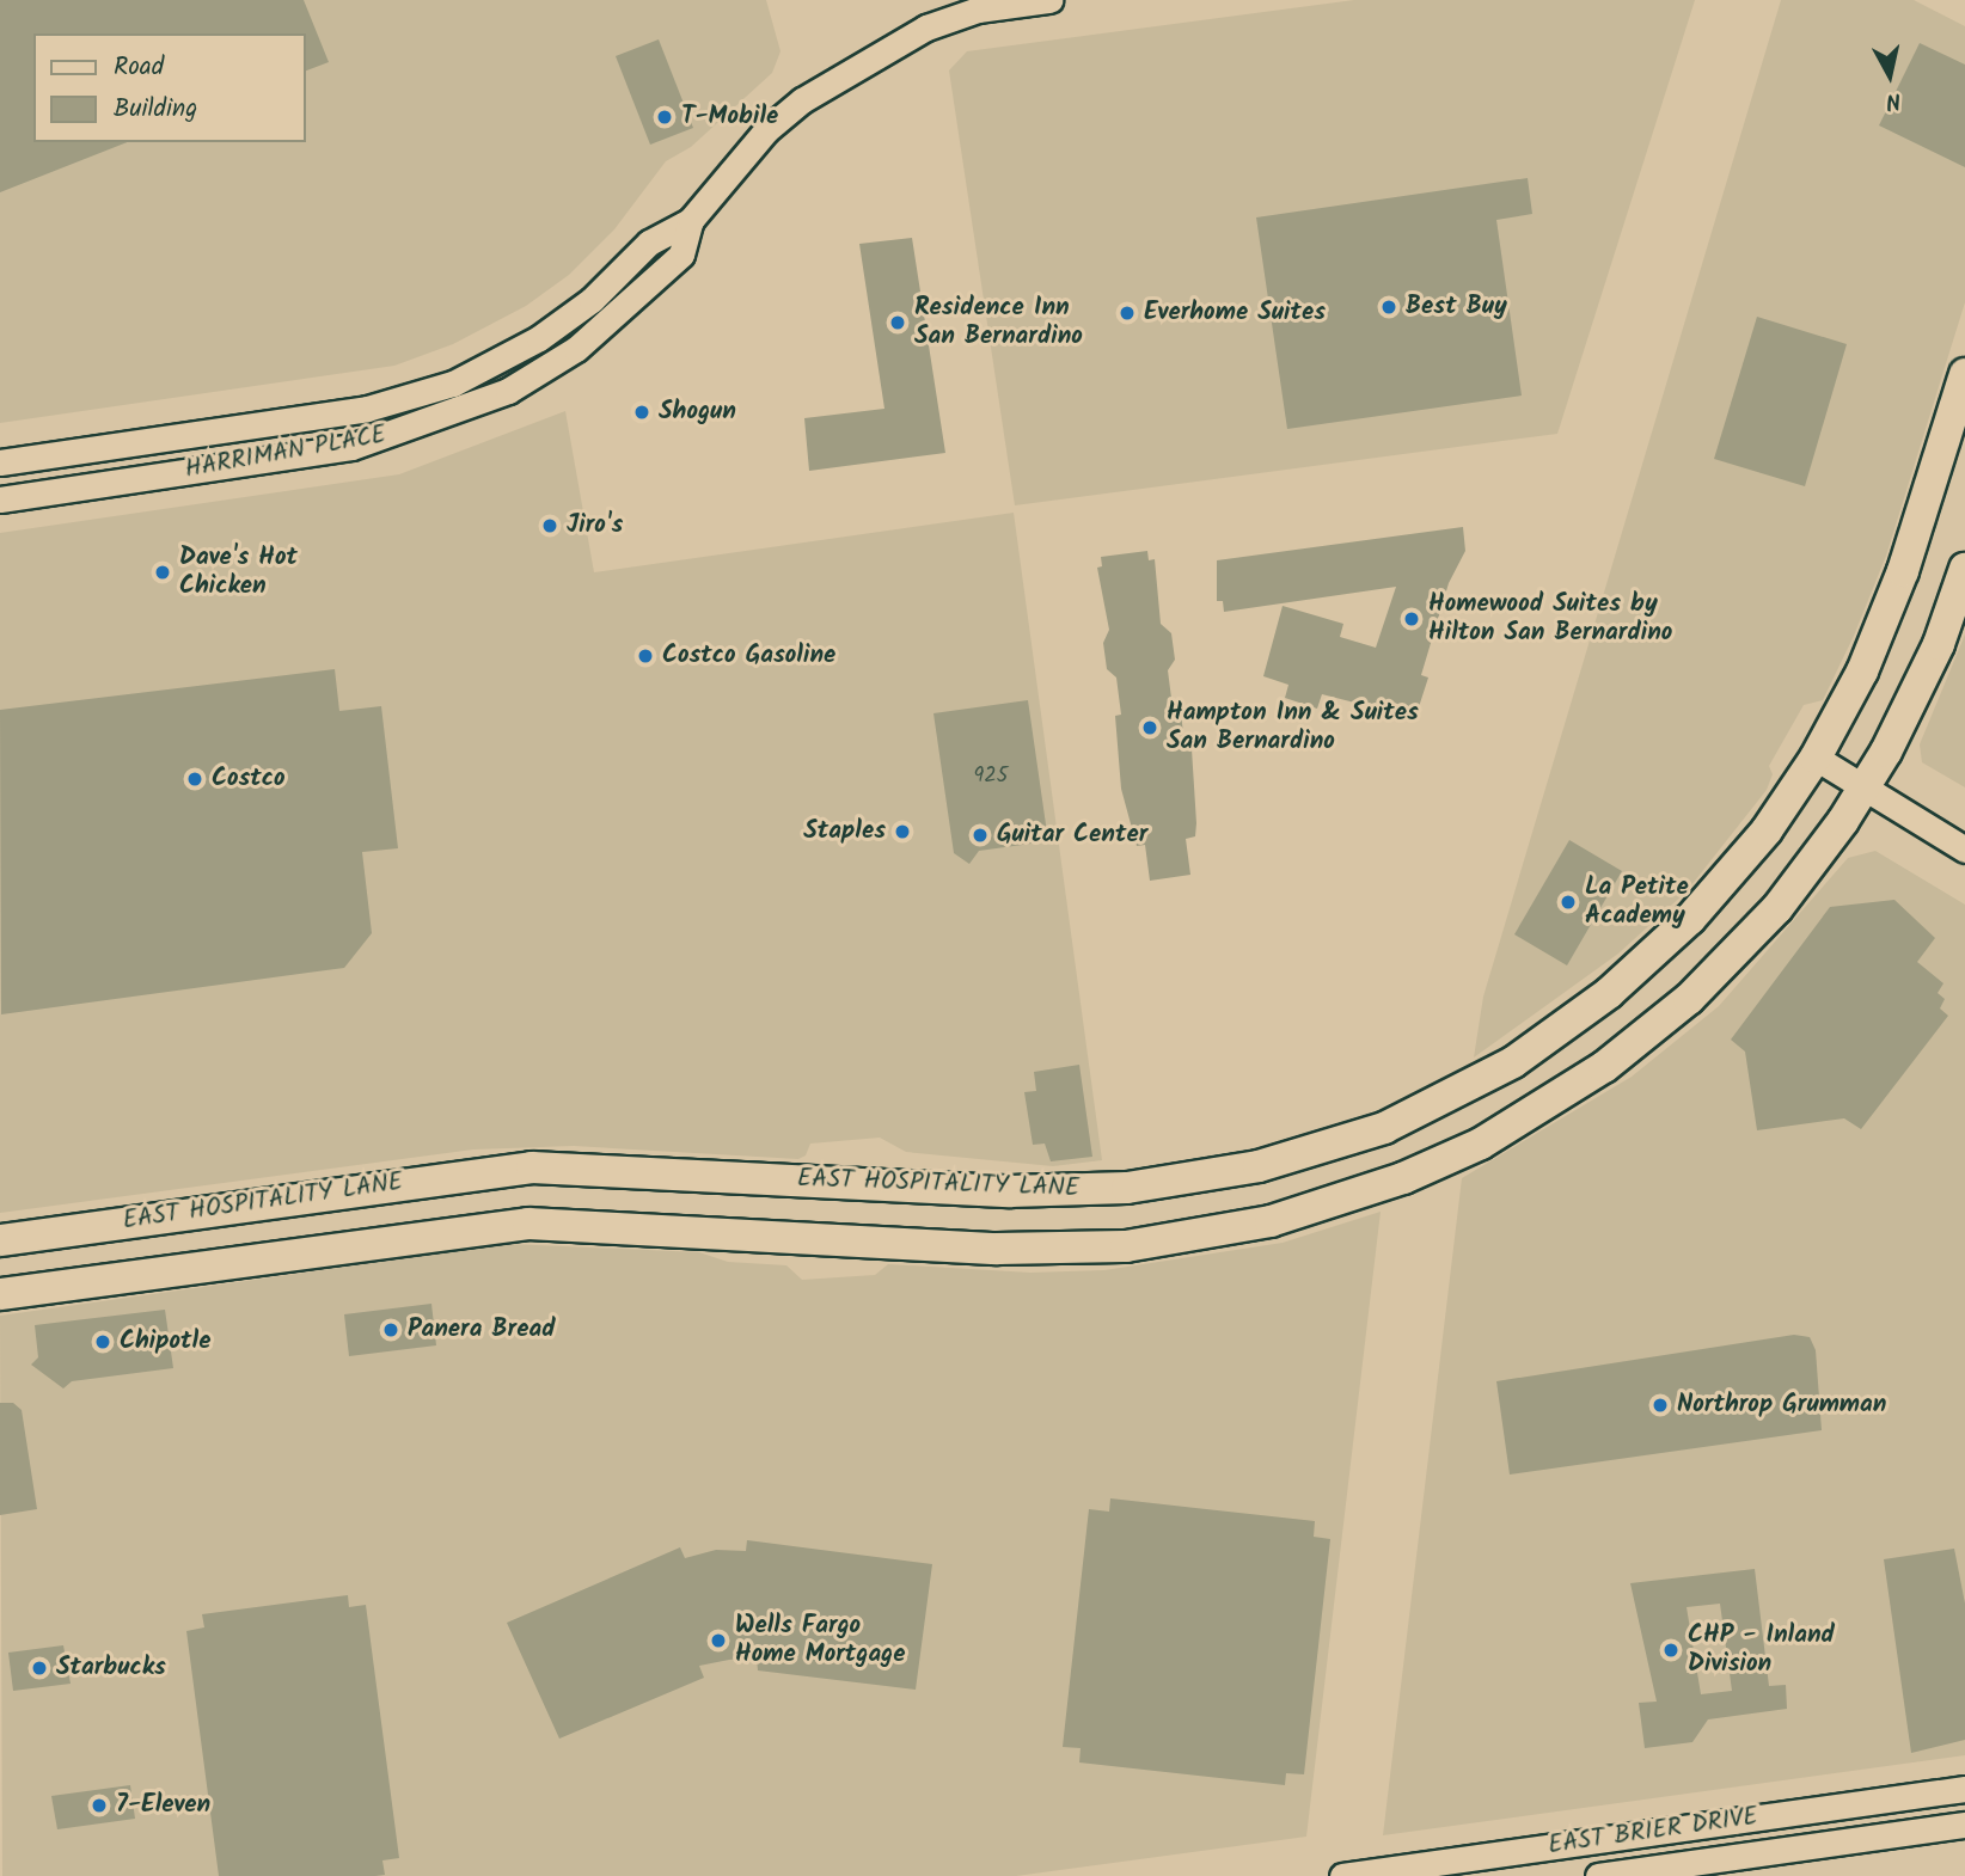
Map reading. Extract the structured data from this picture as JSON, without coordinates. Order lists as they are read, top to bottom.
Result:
{
  "streets": {
    "main road": ["EAST HOSPITALITY LANE"],
    "street": ["HARRIMAN PLACE", "EAST BRIER DRIVE"]
  },
  "places": [
    "T-Mobile",
    "Best Buy",
    "Everhome Suites",
    "Residence Inn San Bernardino",
    "Shogun",
    "Jiro's",
    "Dave's Hot Chicken",
    "Homewood Suites by Hilton San Bernardino",
    "Costco Gasoline",
    "Hampton Inn & Suites San Bernardino",
    "Costco",
    "Staples",
    "Guitar Center",
    "La Petite Academy",
    "Panera Bread",
    "Chipotle",
    "Northrop Grumman",
    "Wells Fargo Home Mortgage",
    "CHP - Inland Division",
    "Starbucks",
    "7-Eleven"
  ],
  "house_numbers": ["925"],
  "legend": ["Road", "Building"],
  "north": "bottom"
}
